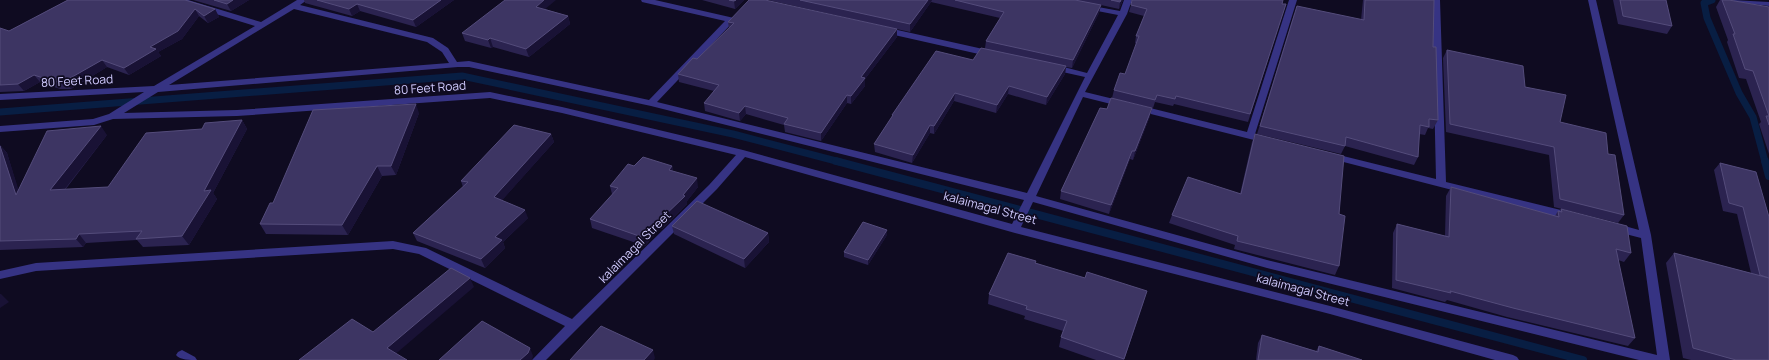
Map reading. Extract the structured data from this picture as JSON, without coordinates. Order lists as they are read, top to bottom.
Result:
{
  "streets": {
    "street": ["80 Feet Road", "kalaimagal Street"]
  },
  "crossings": [
    ["80 Feet Road", "kalaimagal Street"]
  ]
}
